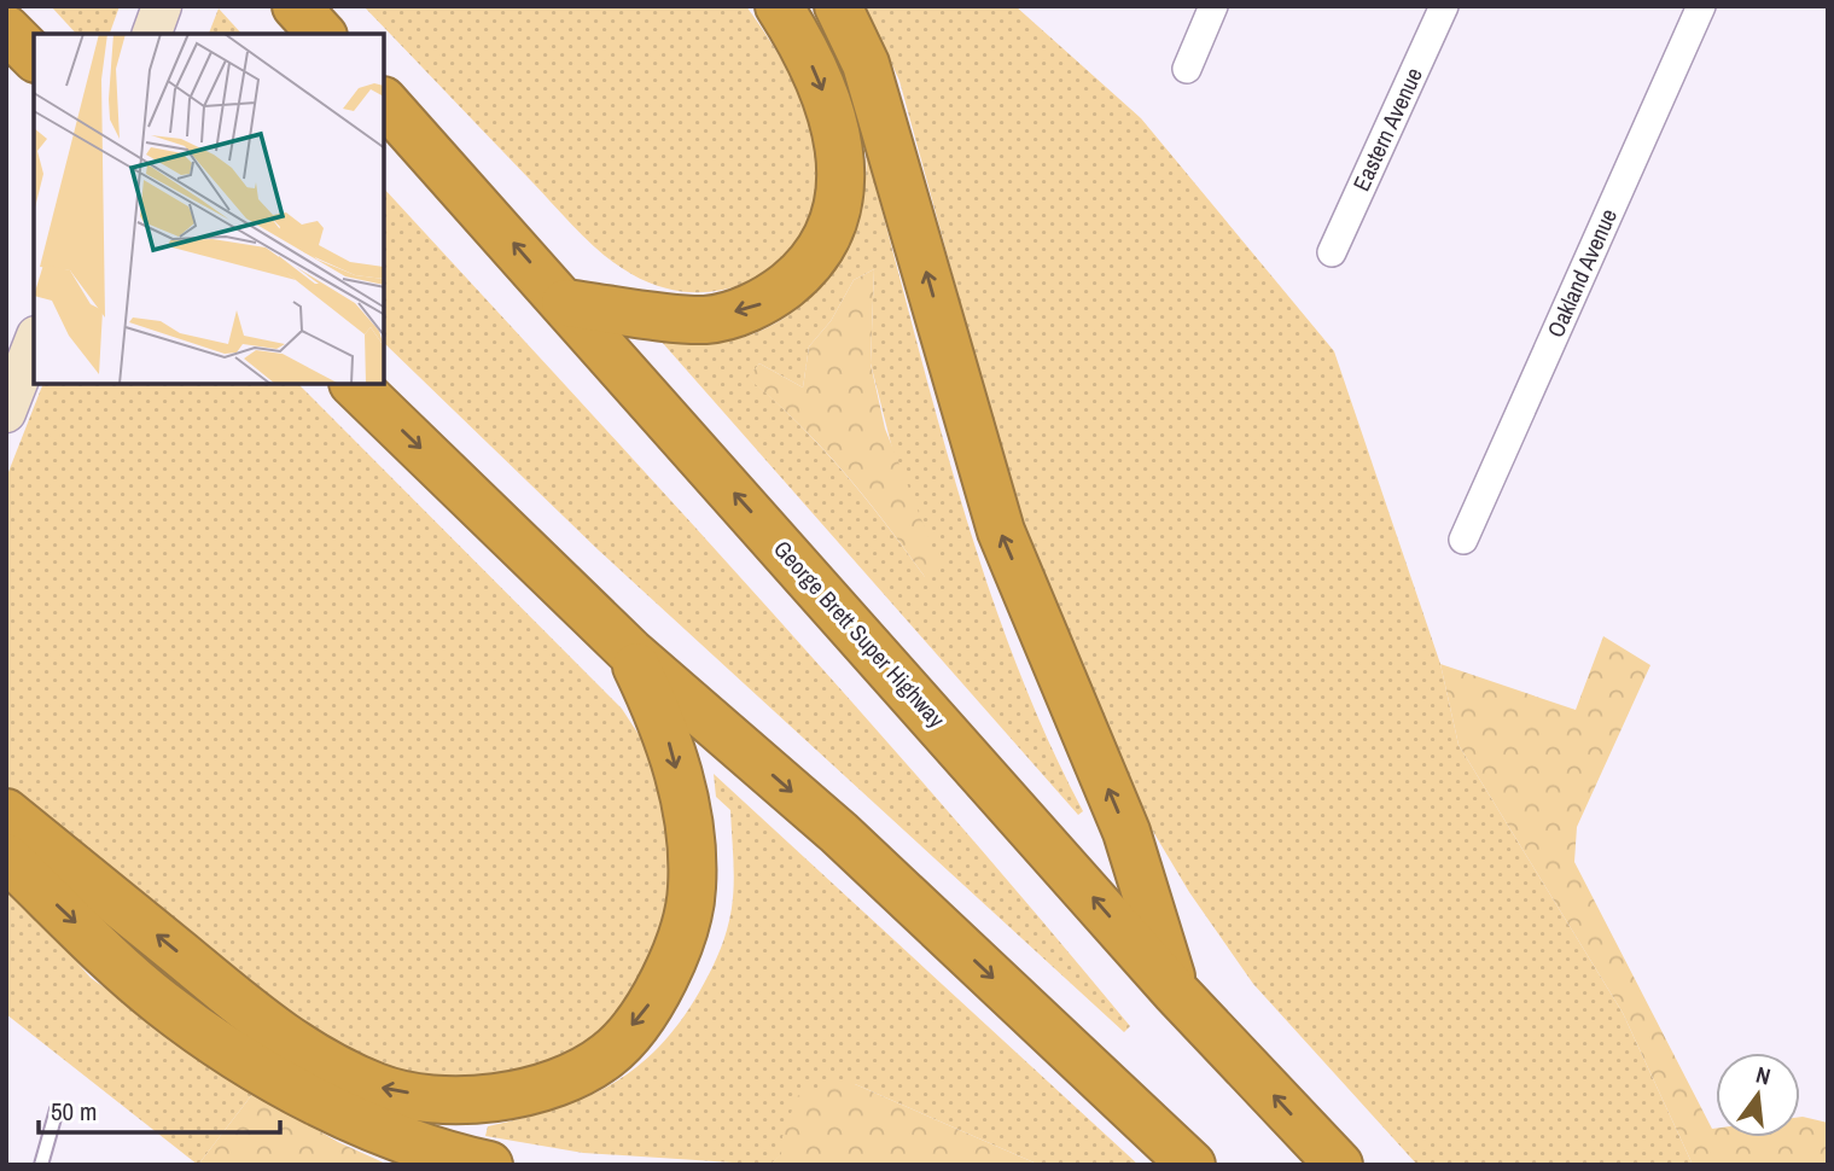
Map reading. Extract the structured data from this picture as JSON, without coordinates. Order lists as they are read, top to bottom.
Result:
{
  "streets": {
    "highway": ["George Brett Super Highway"],
    "street": ["Eastern Avenue", "Oakland Avenue"]
  },
  "scale_bar": "50 m",
  "north": "top"
}
